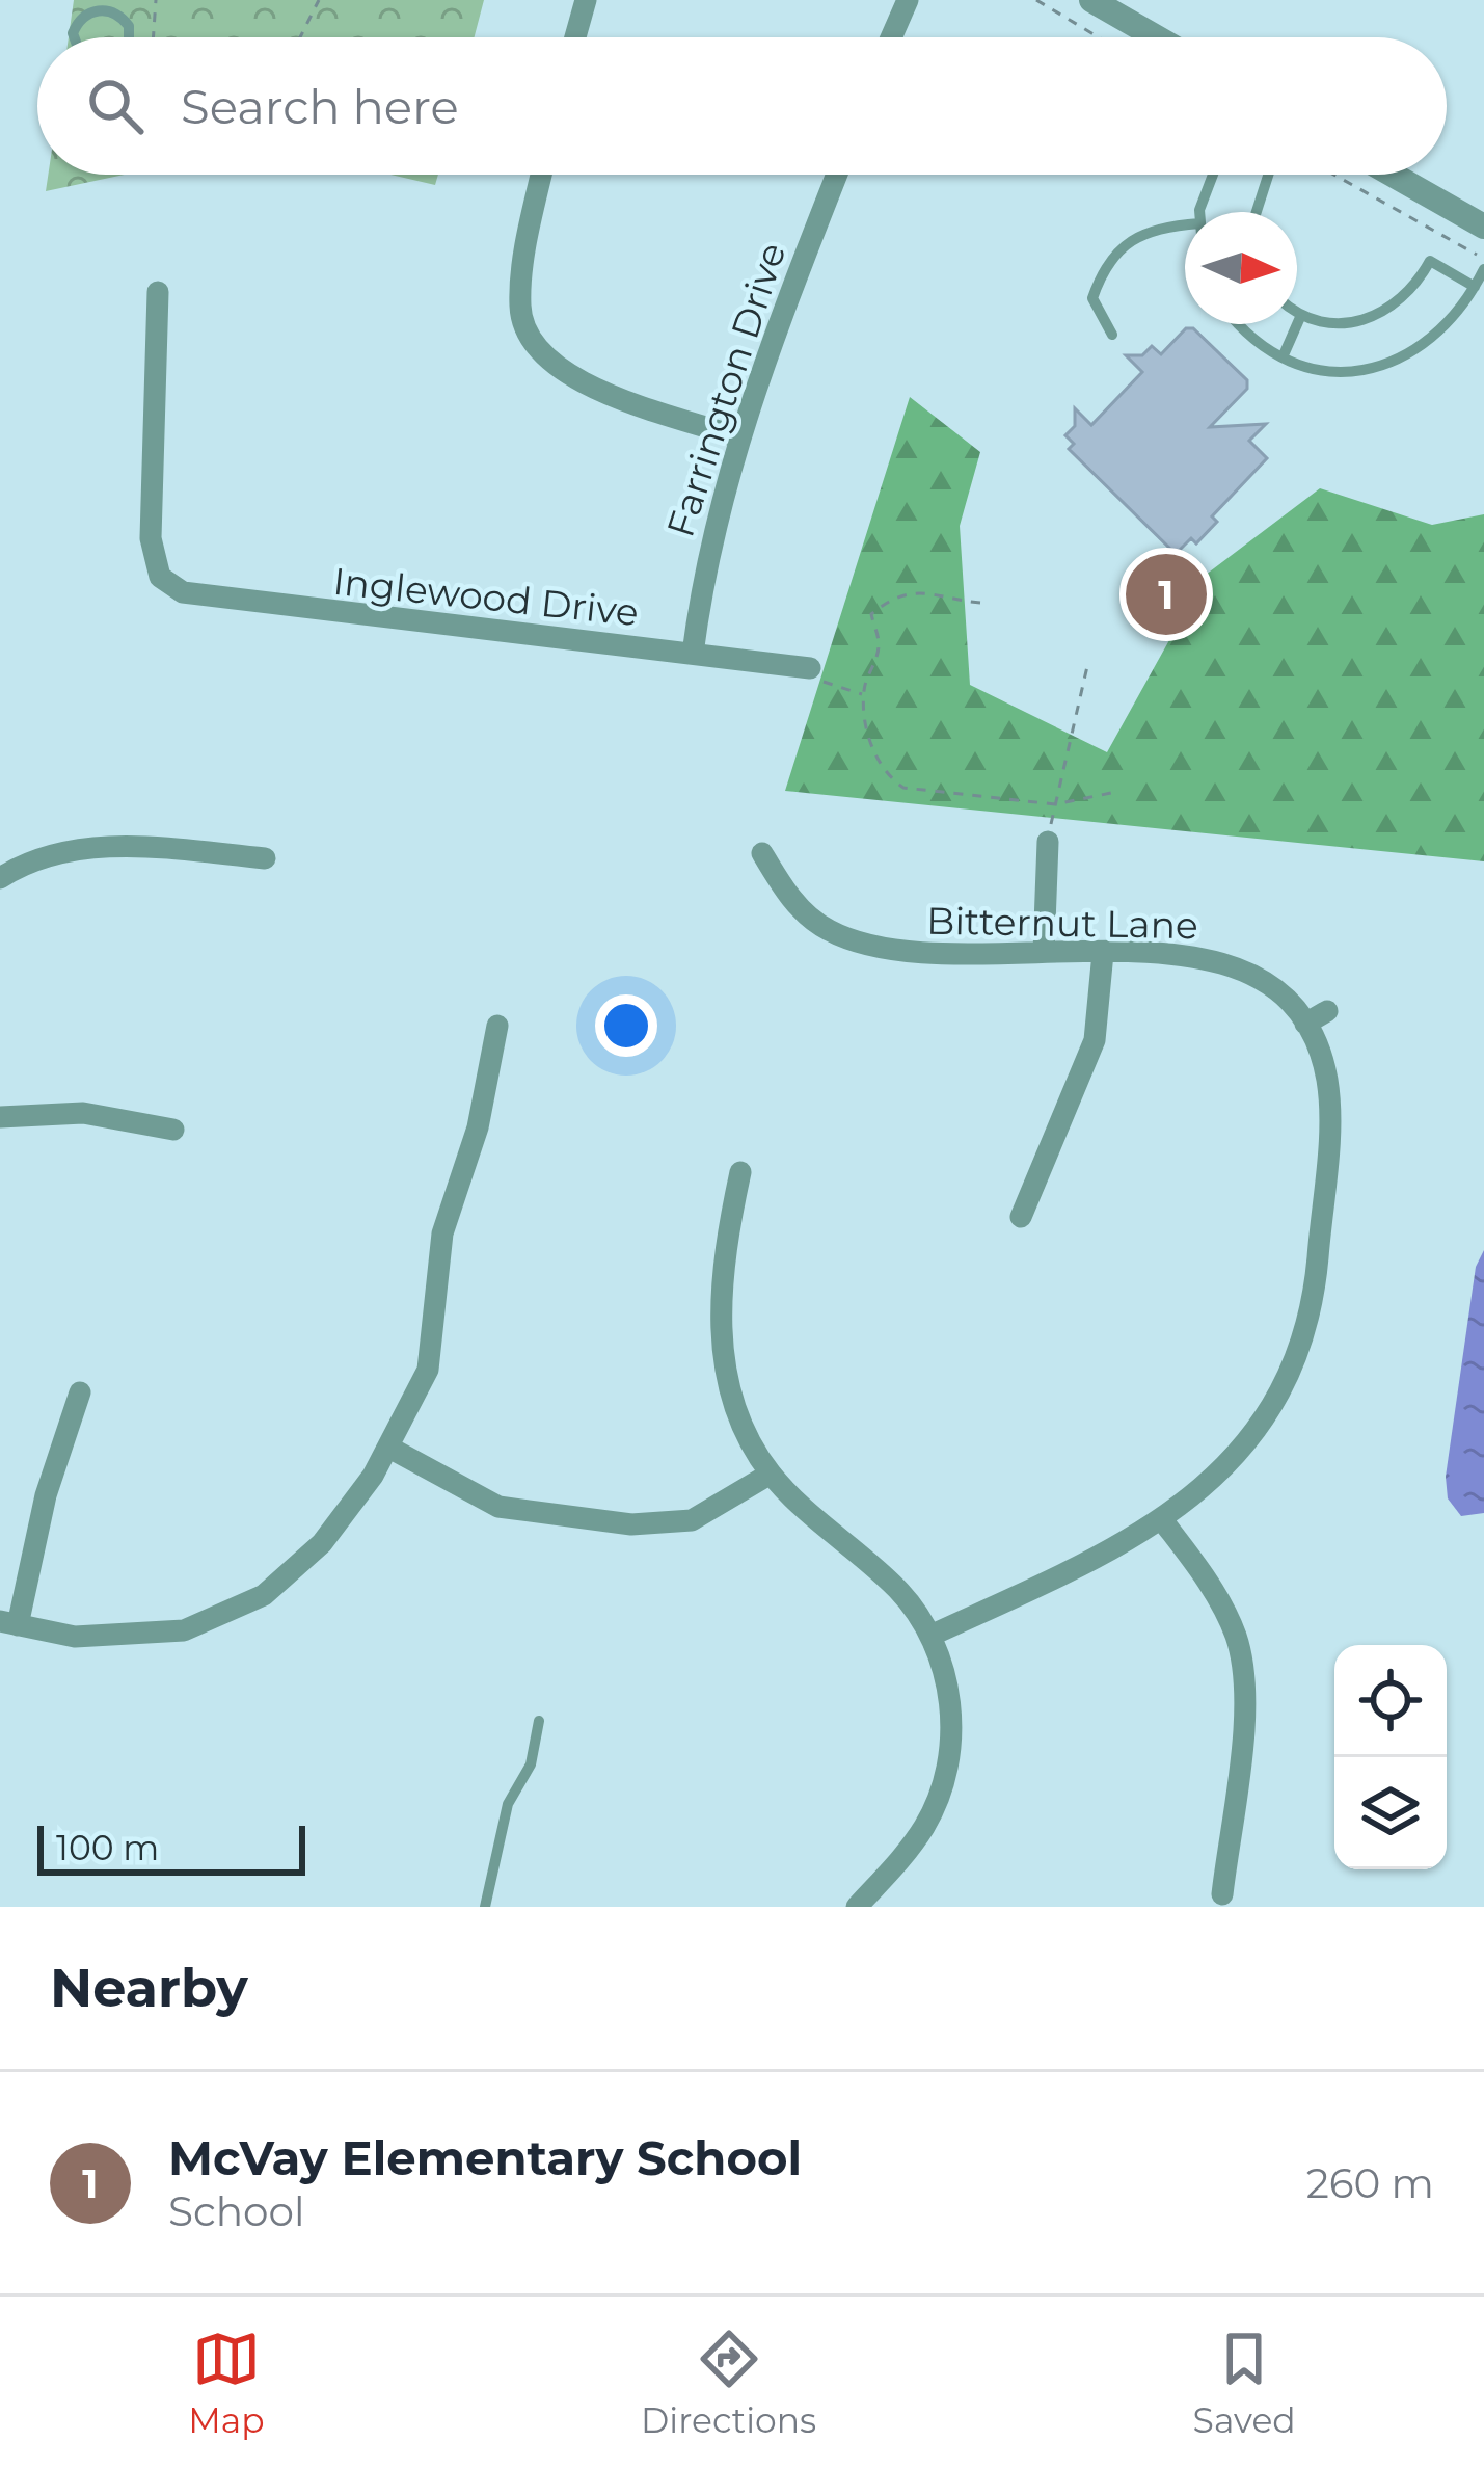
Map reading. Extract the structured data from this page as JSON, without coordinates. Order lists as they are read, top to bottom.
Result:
{
  "streets": {
    "street": ["Farrington Drive", "Inglewood Drive", "Bitternut Lane"]
  },
  "crossings": [
    ["Farrington Drive", "Inglewood Drive"]
  ],
  "scale_bar": "100 m",
  "north": "right",
  "page": {
    "search": "Search here",
    "pins": "1",
    "scale": "100 m",
    "heading": "Nearby",
    "list": [
      {
        "mark": "1",
        "name": "McVay Elementary School",
        "note": "School",
        "value": "260 m"
      }
    ],
    "nav": ["Map", "Directions", "Saved"]
  }
}
